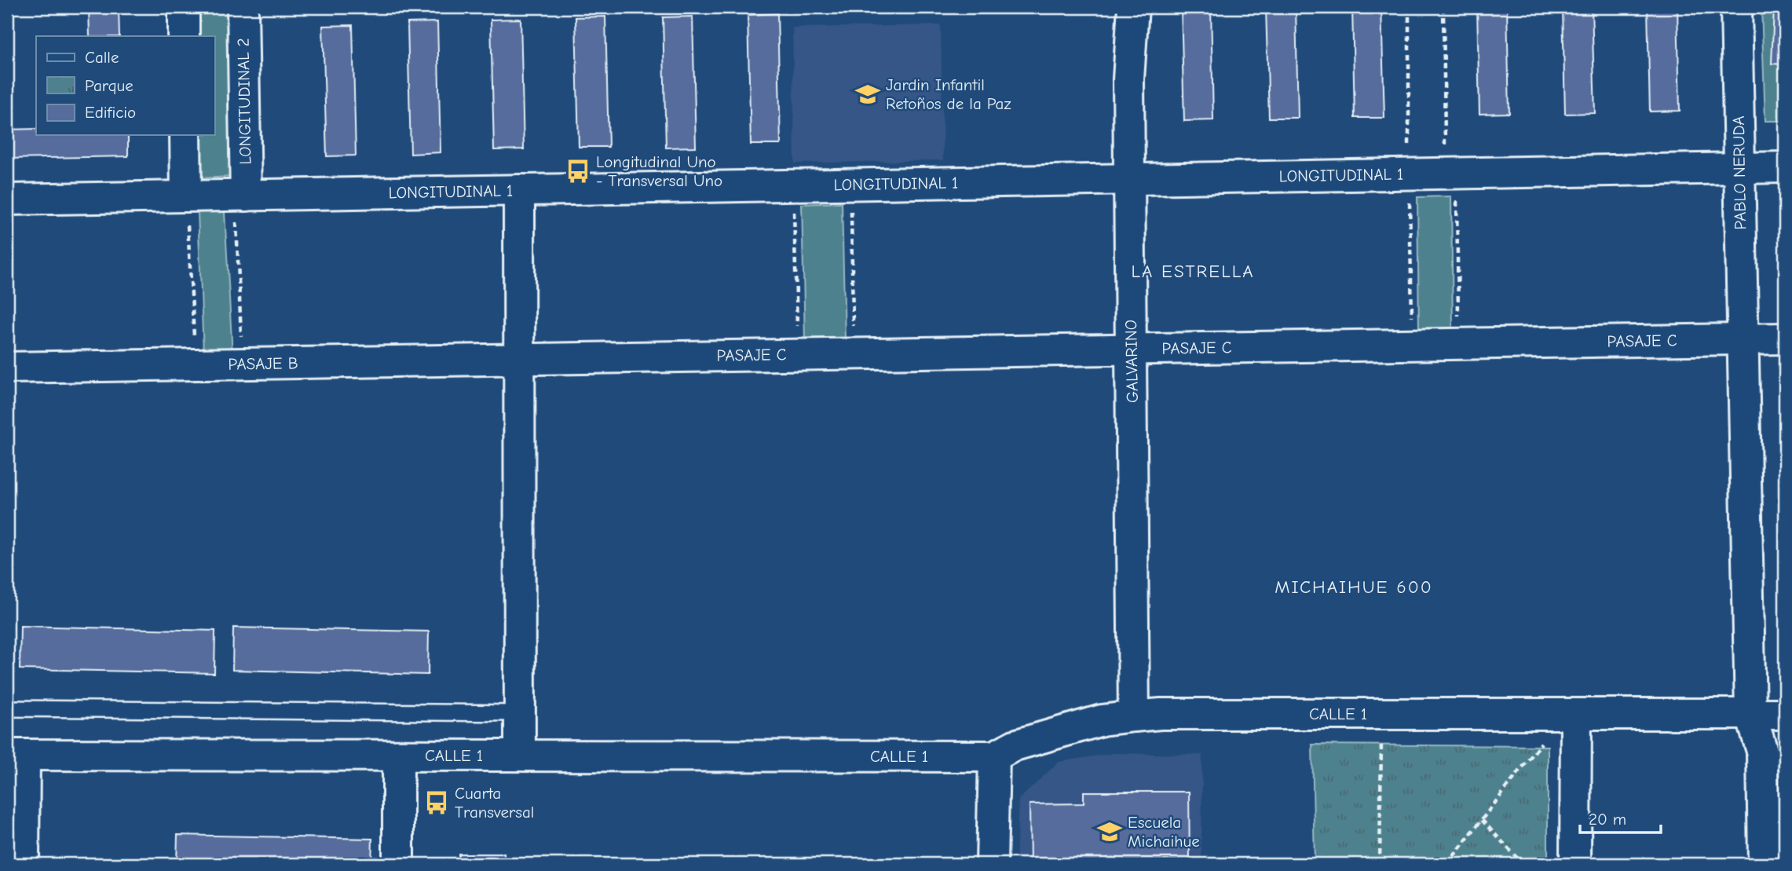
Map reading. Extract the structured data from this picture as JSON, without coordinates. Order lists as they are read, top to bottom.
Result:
{
  "streets": {
    "street": [
      "LONGITUDINAL 2",
      "PABLO NERUDA",
      "LONGITUDINAL 1",
      "PASAJE C",
      "GALVARINO",
      "PASAJE B",
      "CALLE 1"
    ]
  },
  "crossings": [
    ["LONGITUDINAL 2", "LONGITUDINAL 1"],
    ["PABLO NERUDA", "LONGITUDINAL 1"],
    ["PABLO NERUDA", "PASAJE C"],
    ["PABLO NERUDA", "CALLE 1"],
    ["LONGITUDINAL 1", "GALVARINO"],
    ["PASAJE C", "GALVARINO"],
    ["PASAJE C", "PASAJE B"],
    ["GALVARINO", "CALLE 1"]
  ],
  "districts": ["LA ESTRELLA", "MICHAIHUE 600"],
  "places": {
    "school or university": ["Jardin Infantil Retoños de la Paz", "Escuela Michaihue"],
    "bus stop": ["Longitudinal Uno - Transversal Uno", "Cuarta Transversal"]
  },
  "legend": ["Calle", "Parque", "Edificio"],
  "scale_bar": "20 m"
}
